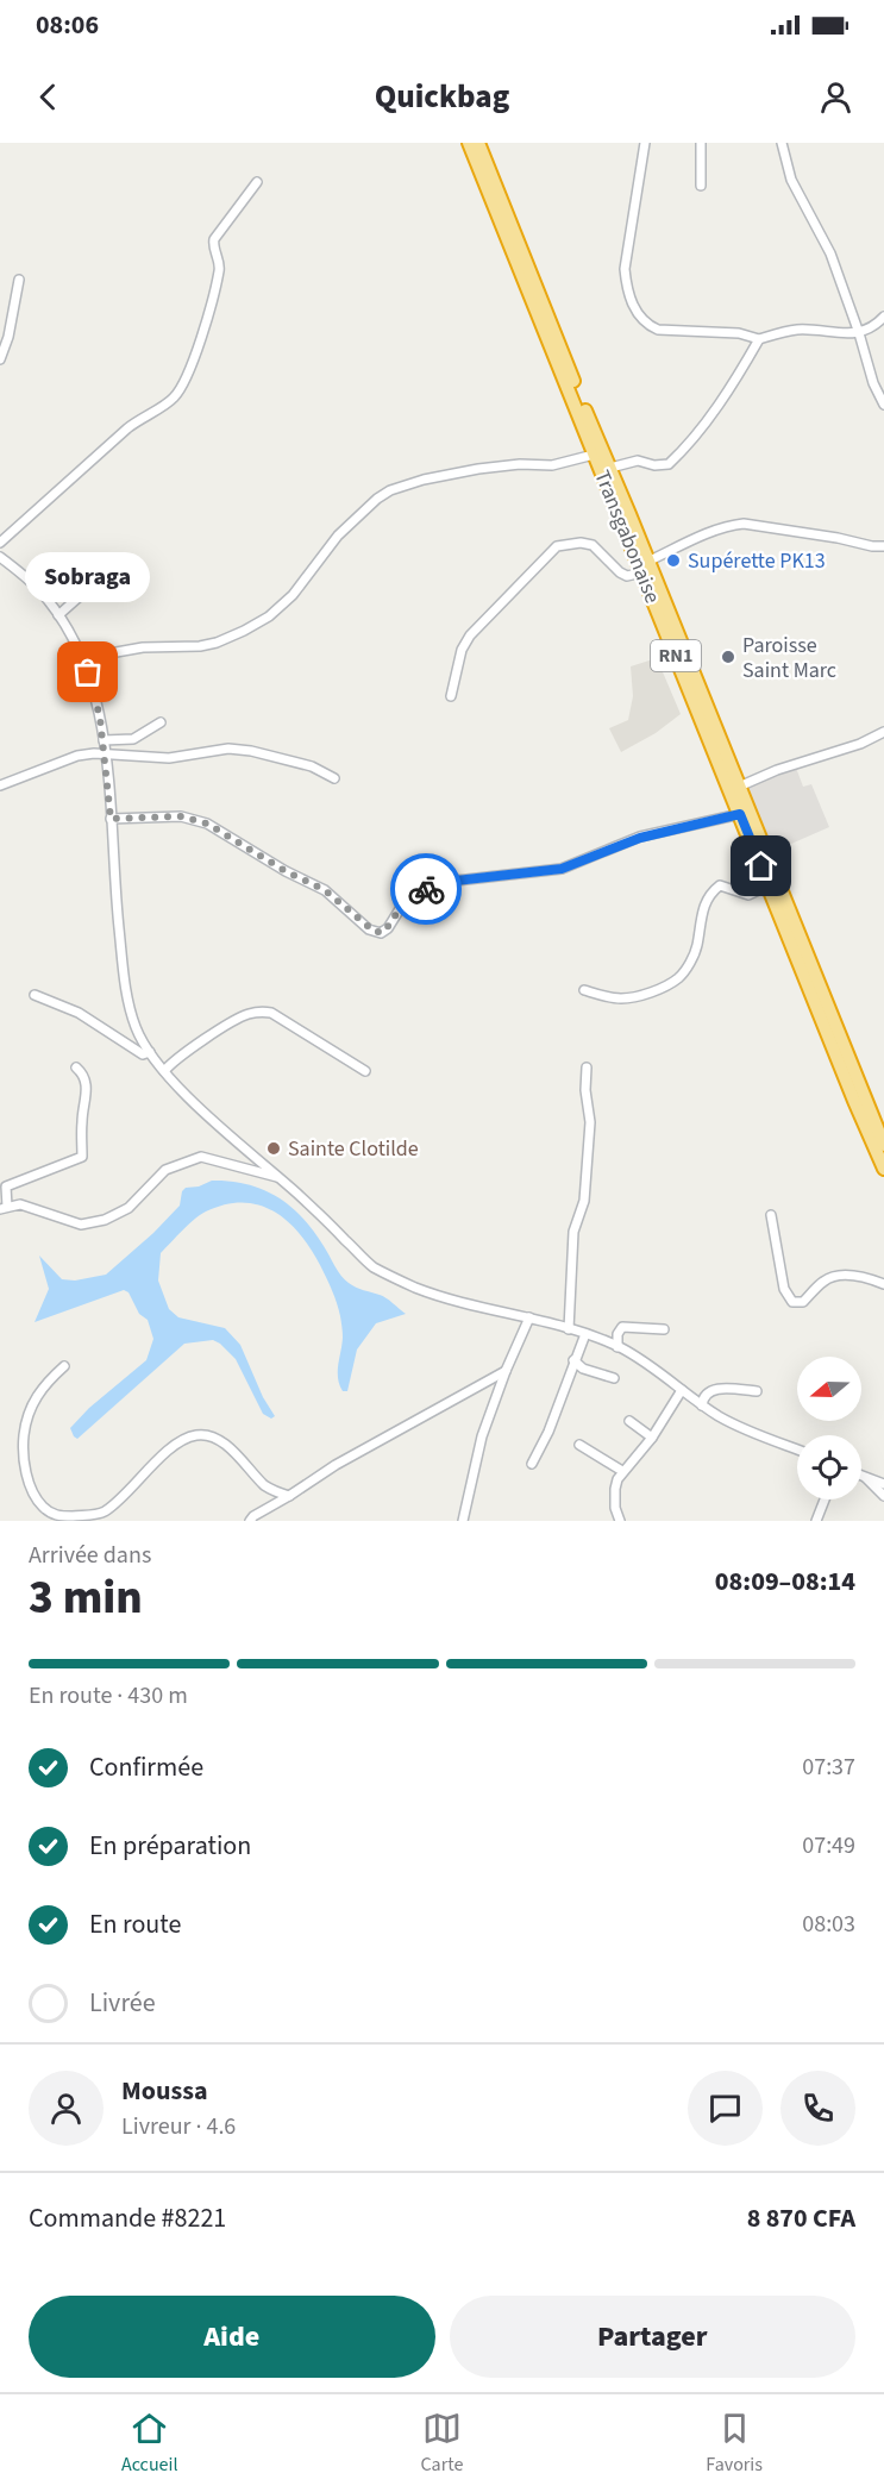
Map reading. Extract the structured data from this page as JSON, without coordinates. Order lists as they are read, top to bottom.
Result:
{
  "streets": {
    "highway": ["Transgabonaise", "RN1"]
  },
  "places": [
    "Supérette PK13",
    "Paroisse Saint Marc",
    "Sobraga",
    "Sainte Clotilde"
  ],
  "north": "left",
  "page": {
    "status": "08:06",
    "header": "Quickbag",
    "bubble": "Sobraga",
    "heading": ["3 min", "Arrivée dans", "08:09–08:14"],
    "panel": [
      "Moussa",
      "Livreur · 4.6",
      "Commande #8221",
      "8 870 CFA"
    ],
    "bar": "En route · 430 m",
    "list": [
      ["Confirmée", "07:37"],
      ["En préparation", "07:49"],
      ["En route", "08:03"],
      "Livrée"
    ],
    "buttons": ["Aide", "Partager"],
    "tabs": ["Accueil", "Carte", "Favoris"]
  }
}
